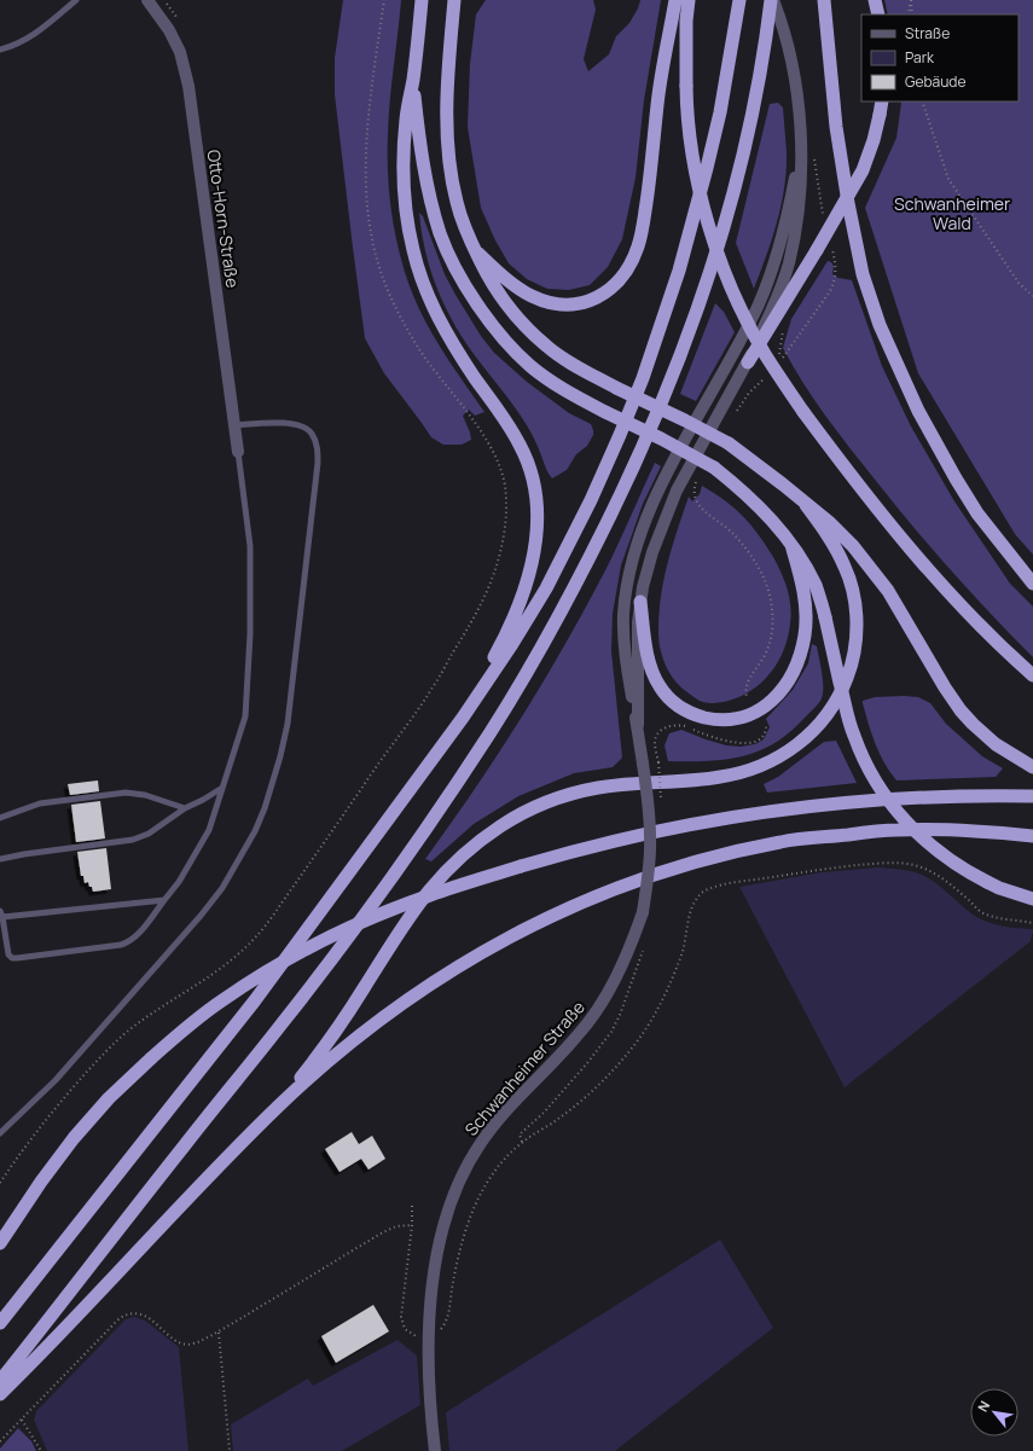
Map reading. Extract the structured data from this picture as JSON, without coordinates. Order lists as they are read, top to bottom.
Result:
{
  "streets": {
    "street": ["Otto-Horn-Straße", "Schwanheimer Straße"]
  },
  "parks": ["Schwanheimer Wald"],
  "legend": ["Straße", "Park", "Gebäude"],
  "north": "top left"
}
